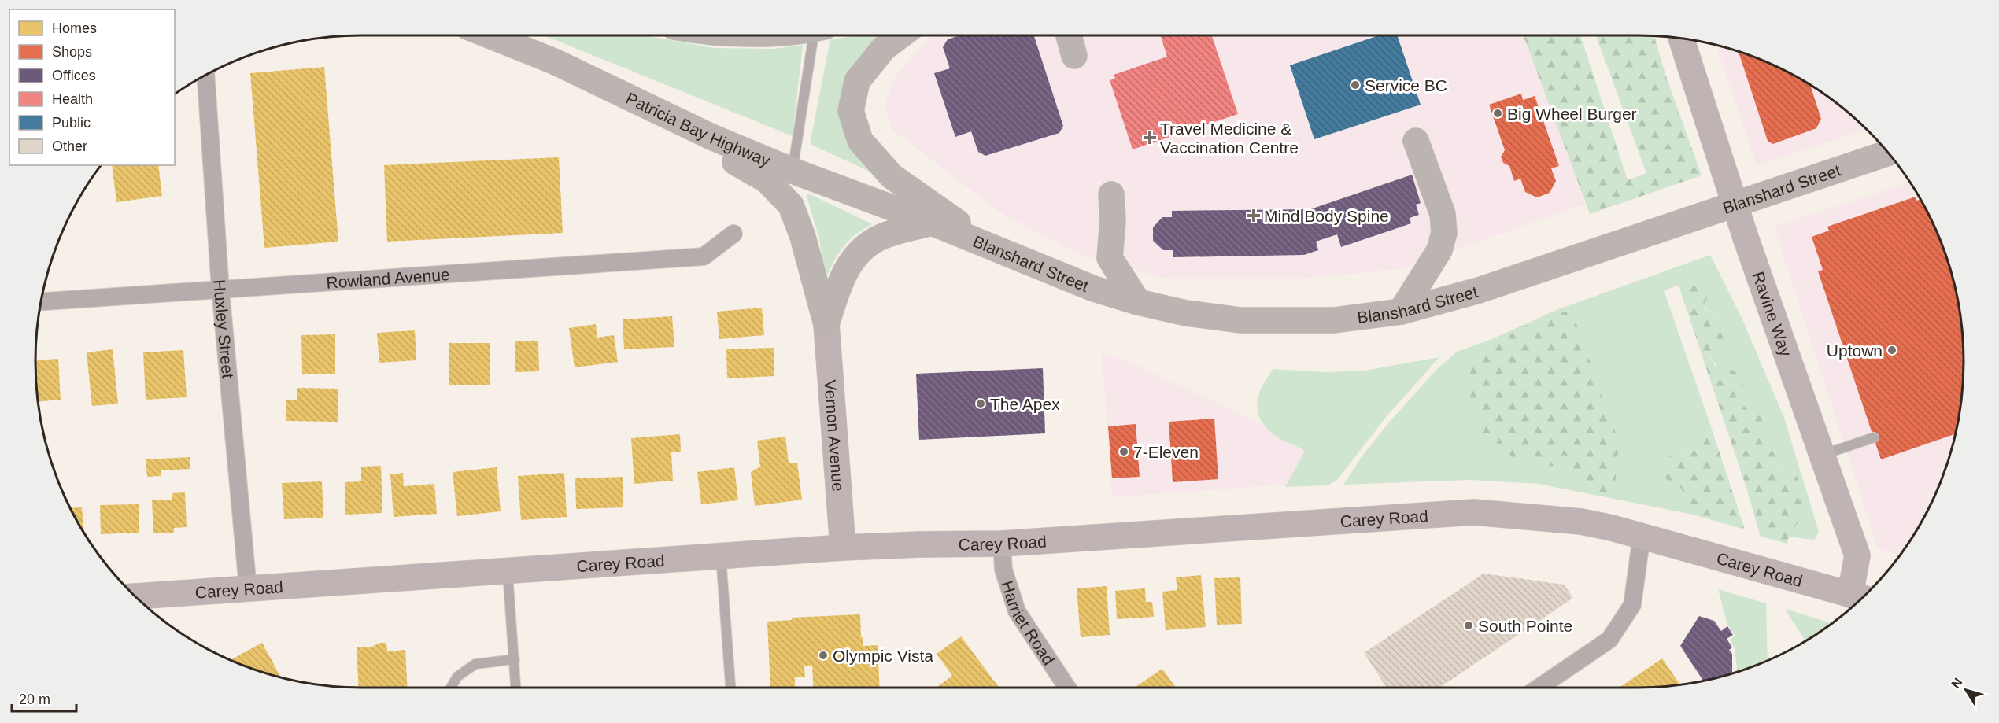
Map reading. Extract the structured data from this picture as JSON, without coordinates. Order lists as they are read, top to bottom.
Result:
{
  "streets": {
    "highway": ["Patricia Bay Highway", "Blanshard Street"],
    "street": [
      "Rowland Avenue",
      "Ravine Way",
      "Huxley Street",
      "Vernon Avenue",
      "Carey Road",
      "Harriet Road"
    ]
  },
  "crossings": [
    ["Patricia Bay Highway", "Blanshard Street"],
    ["Blanshard Street", "Ravine Way"],
    ["Rowland Avenue", "Huxley Street"],
    ["Ravine Way", "Carey Road"],
    ["Huxley Street", "Carey Road"],
    ["Vernon Avenue", "Carey Road"],
    ["Carey Road", "Harriet Road"]
  ],
  "places": {
    "other": [
      "Service BC",
      "Big Wheel Burger",
      "Uptown",
      "The Apex",
      "7-Eleven",
      "South Pointe",
      "Olympic Vista"
    ],
    "health": ["Travel Medicine & Vaccination Centre", "Mind Body Spine"]
  },
  "legend": [
    "Homes",
    "Shops",
    "Offices",
    "Health",
    "Public",
    "Other"
  ],
  "scale_bar": "20 m",
  "north": "top left"
}
